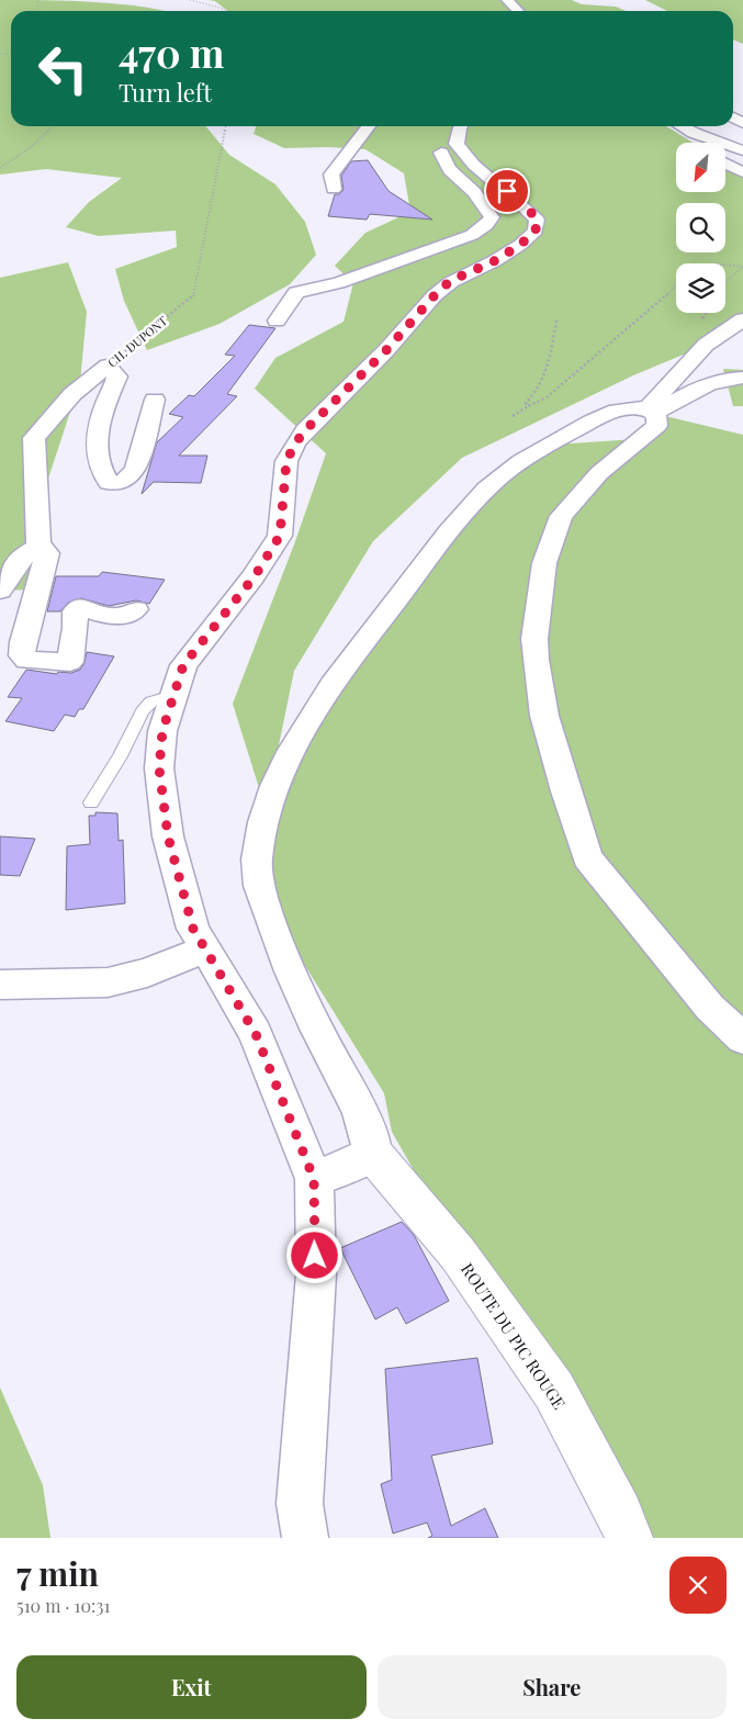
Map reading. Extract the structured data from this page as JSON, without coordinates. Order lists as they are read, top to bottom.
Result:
{
  "streets": {
    "street": ["CH. DUPONT", "ROUTE DU PIC ROUGE"]
  },
  "north": "bottom left",
  "page": {
    "turn": ["470 m", "Turn left"],
    "heading": ["7 min", "510 m · 10:31"],
    "buttons": ["Exit", "Share"]
  }
}
